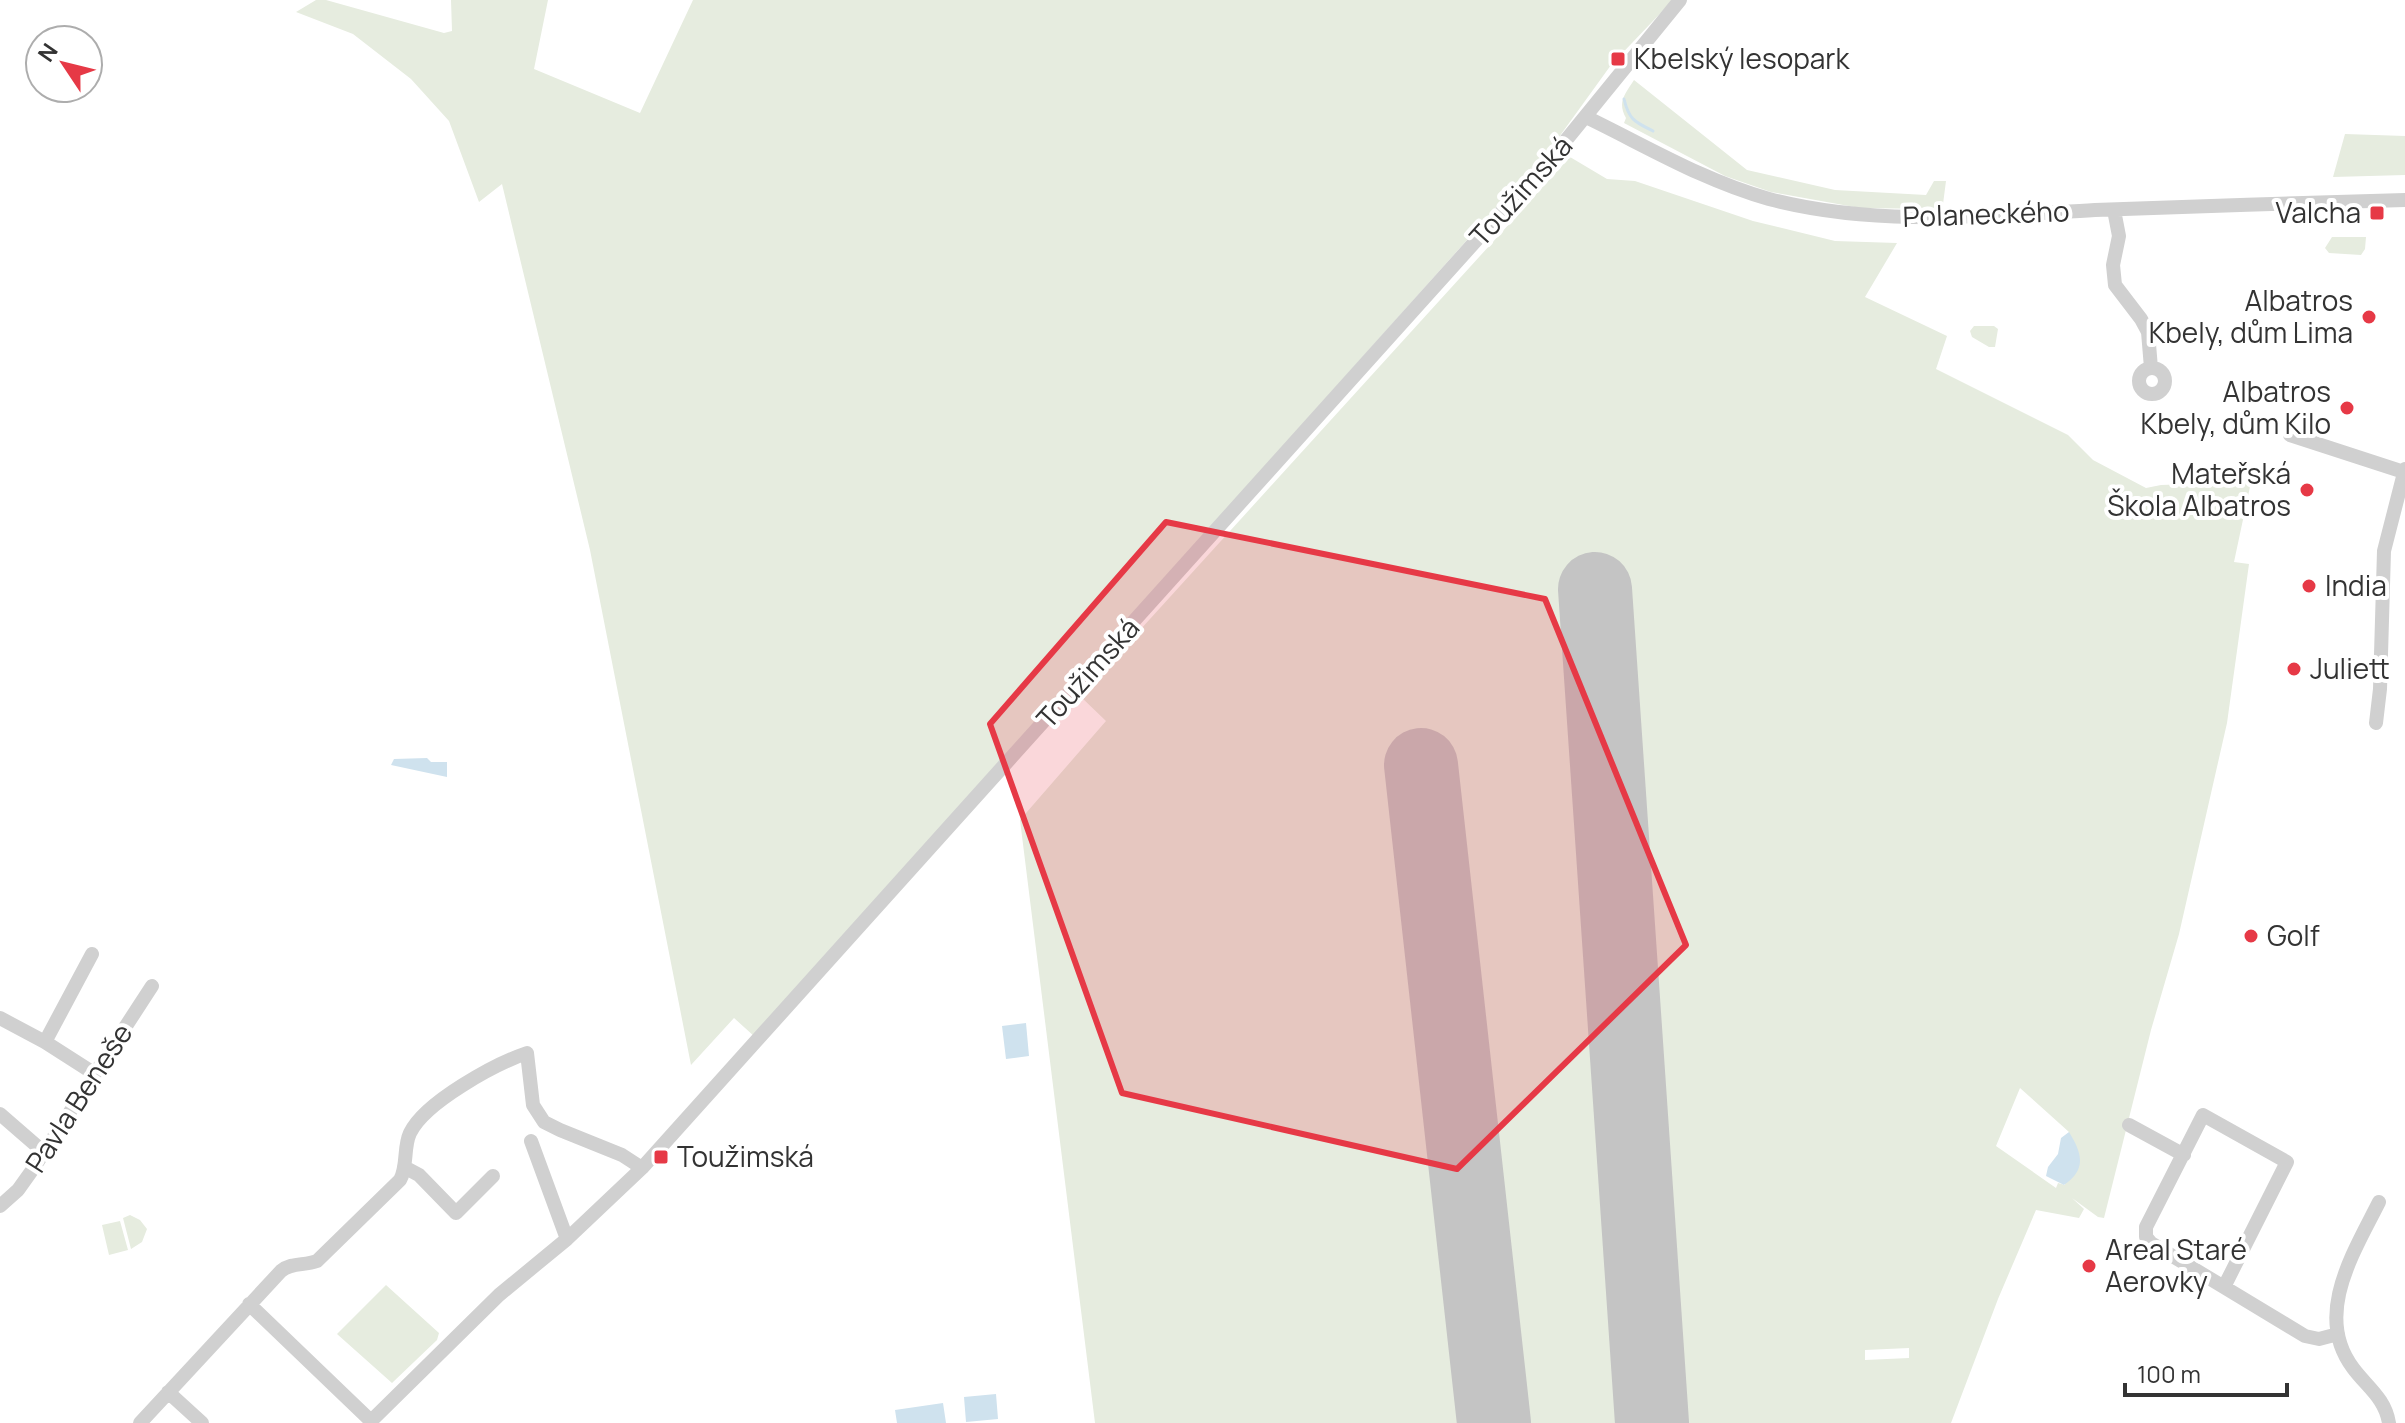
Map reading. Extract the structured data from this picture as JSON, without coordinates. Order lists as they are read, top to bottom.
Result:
{
  "streets": {
    "street": ["Toužimská", "Polaneckého", "Pavla Beneše"]
  },
  "crossings": [
    ["Toužimská", "Polaneckého"]
  ],
  "places": {
    "transit": ["Kbelský lesopark", "Valcha", "Toužimská"],
    "other": [
      "Albatros Kbely, dům Lima",
      "Albatros Kbely, dům Kilo",
      "Mateřská Škola Albatros",
      "India",
      "Juliett",
      "Golf",
      "Areal Staré Aerovky"
    ]
  },
  "scale_bar": "100 m",
  "north": "top left"
}
